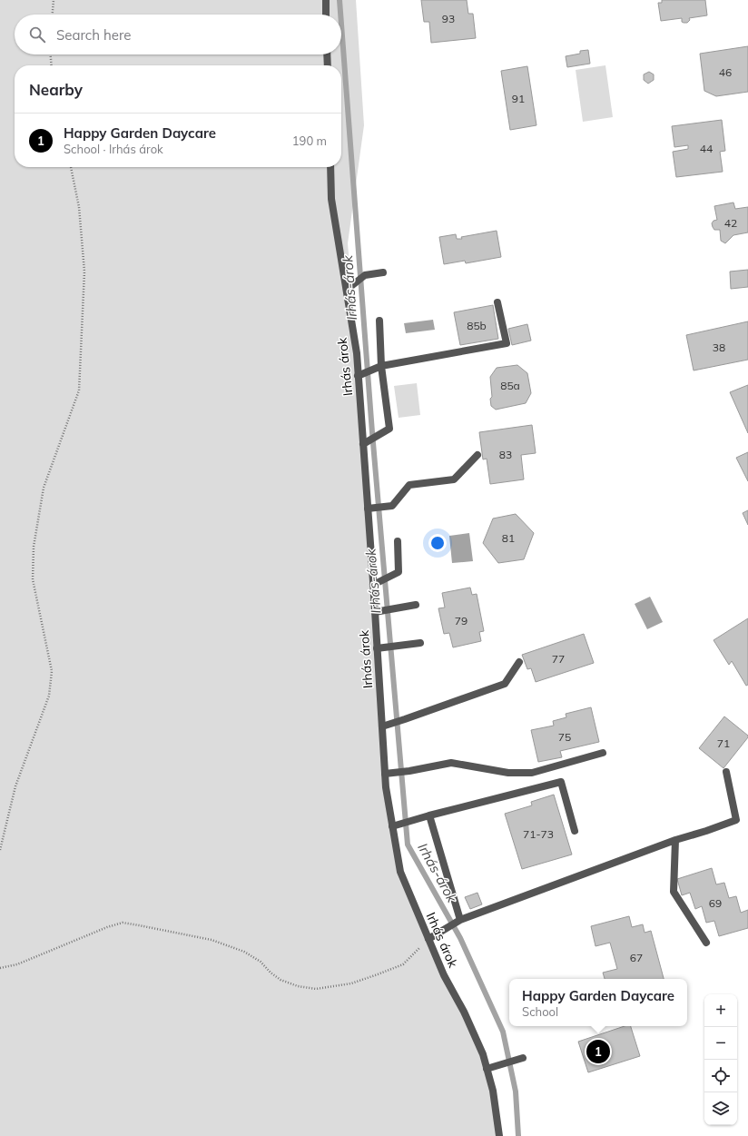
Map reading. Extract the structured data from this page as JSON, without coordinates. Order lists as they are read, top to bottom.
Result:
{
  "streets": {
    "street": ["Irhás árok"]
  },
  "water": ["Irhás-árok"],
  "house_numbers": [
    "93",
    "46",
    "91",
    "44",
    "42",
    "85b",
    "38",
    "85a",
    "83",
    "81",
    "79",
    "77",
    "75",
    "71",
    "71-73",
    "69",
    "67"
  ],
  "page": {
    "search": "Search here",
    "heading": "Nearby",
    "list": [
      {
        "mark": "1",
        "name": "Happy Garden Daycare",
        "note": "School · Irhás árok",
        "value": "190 m"
      }
    ],
    "popup": ["Happy Garden Daycare", "School"],
    "map_buttons": ["+", "−"],
    "pins": "1"
  }
}
